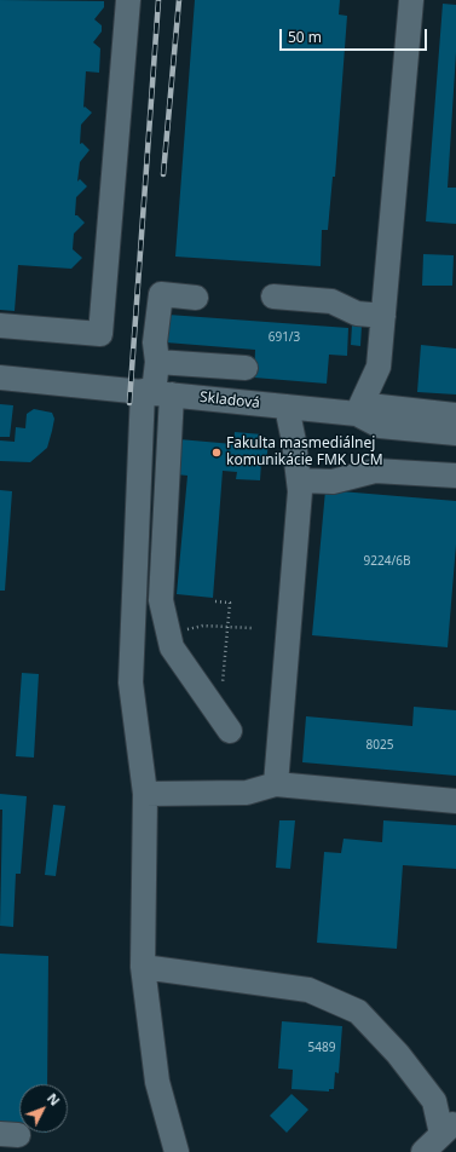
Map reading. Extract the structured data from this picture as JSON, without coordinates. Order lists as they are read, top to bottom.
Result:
{
  "streets": {
    "street": ["Skladová"]
  },
  "places": ["Fakulta masmediálnej komunikácie FMK UCM"],
  "house_numbers": [
    "691/3",
    "9224/6B",
    "8025",
    "5489"
  ],
  "scale_bar": "50 m",
  "north": "top right"
}
